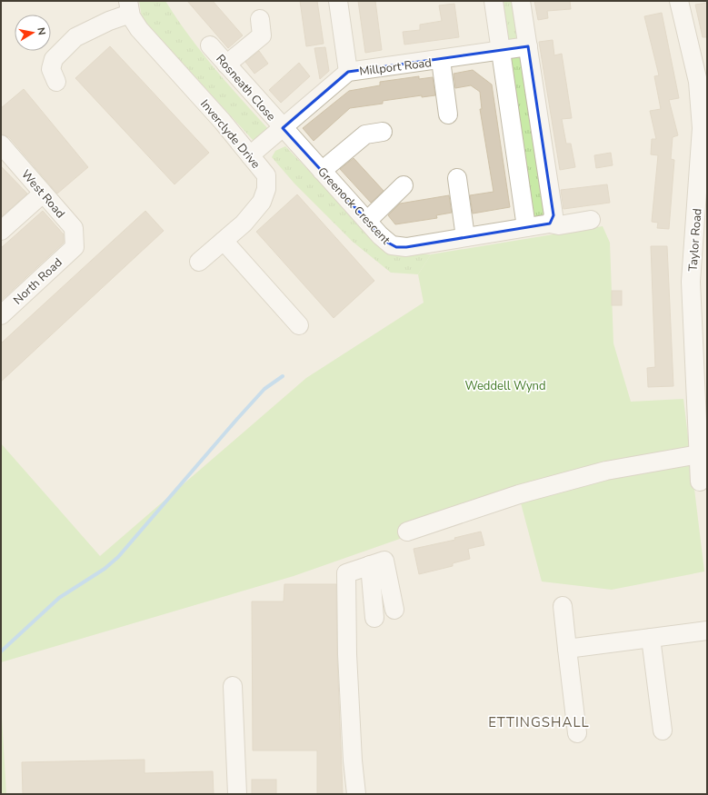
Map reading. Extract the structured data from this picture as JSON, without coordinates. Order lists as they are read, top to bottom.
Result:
{
  "streets": {
    "street": [
      "Millport Road",
      "Rosneath Close",
      "Inverclyde Drive",
      "West Road",
      "Greenock Crescent",
      "Taylor Road",
      "North Road"
    ]
  },
  "crossings": [
    ["Millport Road", "Rosneath Close"],
    ["Millport Road", "Inverclyde Drive"],
    ["Millport Road", "Greenock Crescent"],
    ["Rosneath Close", "Greenock Crescent"],
    ["West Road", "North Road"]
  ],
  "districts": ["ETTINGSHALL"],
  "parks": ["Weddell Wynd"],
  "north": "right"
}
